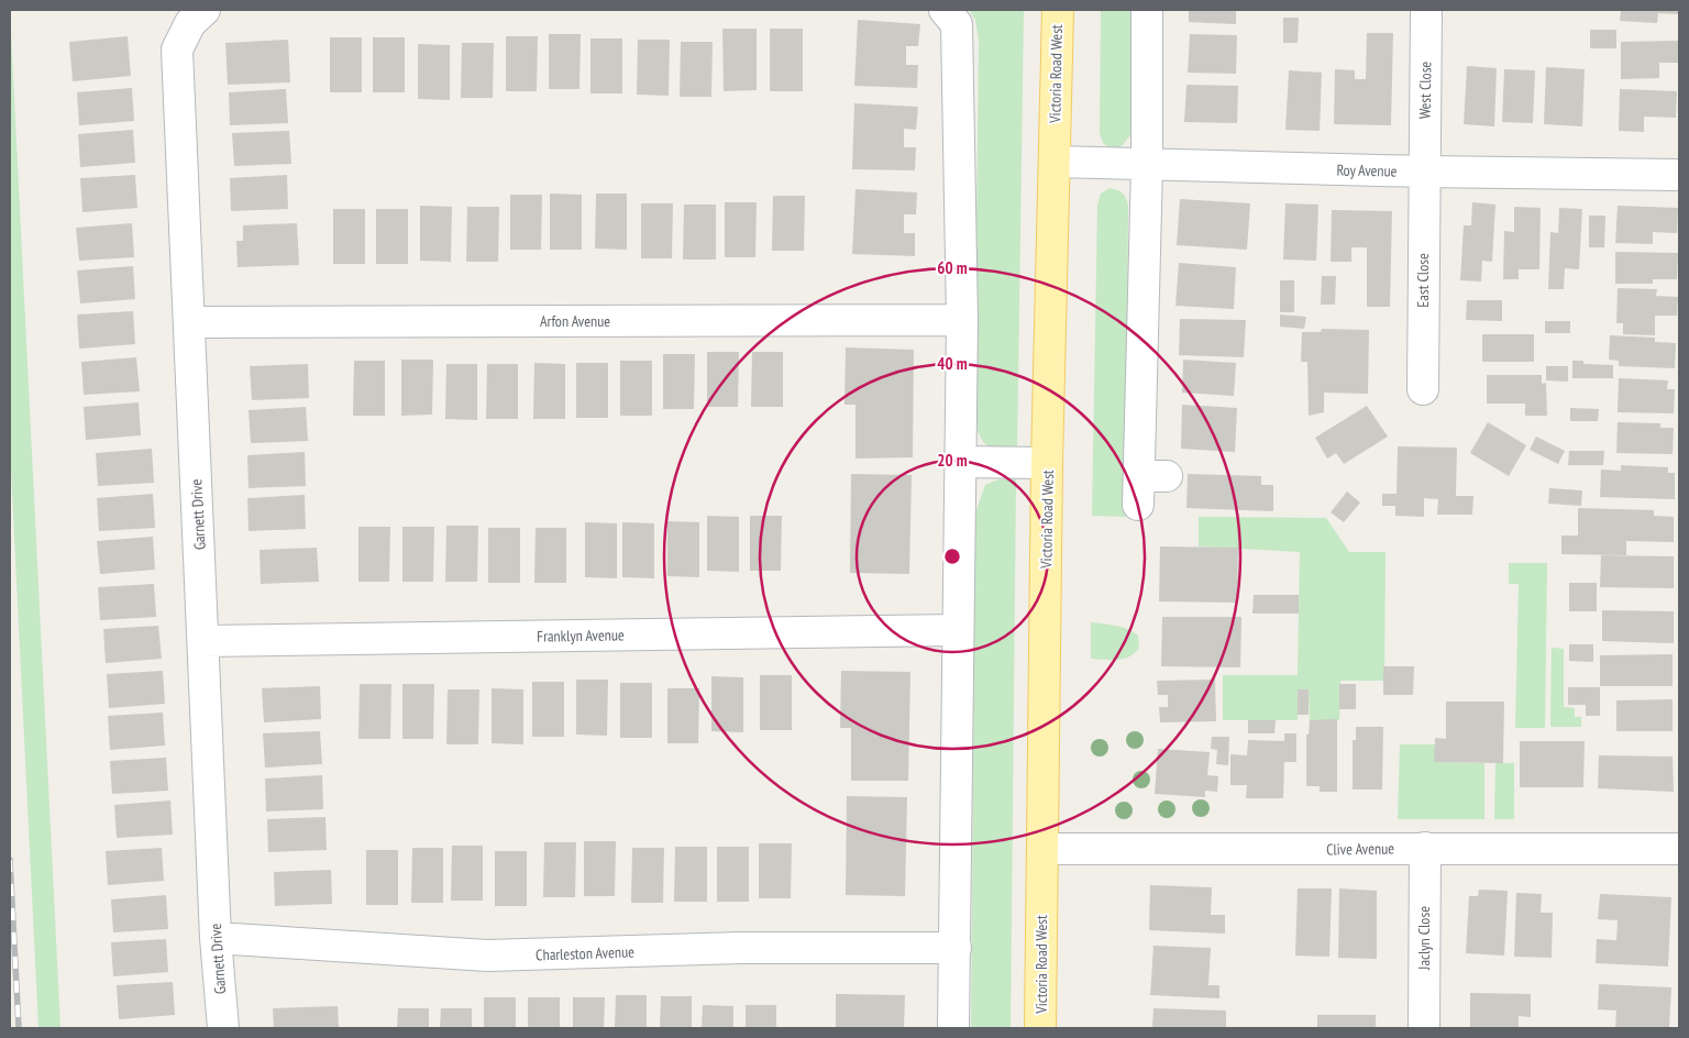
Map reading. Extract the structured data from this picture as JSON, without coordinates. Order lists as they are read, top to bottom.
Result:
{
  "streets": {
    "main road": ["Victoria Road West"],
    "street": [
      "West Close",
      "Roy Avenue",
      "East Close",
      "Arfon Avenue",
      "Garnett Drive",
      "Franklyn Avenue",
      "Clive Avenue",
      "Jaclyn Close",
      "Charleston Avenue"
    ]
  },
  "crossings": [
    ["Victoria Road West", "Roy Avenue"],
    ["Victoria Road West", "Clive Avenue"],
    ["West Close", "Roy Avenue"],
    ["West Close", "East Close"],
    ["Roy Avenue", "East Close"],
    ["Arfon Avenue", "Garnett Drive"],
    ["Garnett Drive", "Franklyn Avenue"],
    ["Garnett Drive", "Charleston Avenue"],
    ["Clive Avenue", "Jaclyn Close"]
  ],
  "rings": ["60 m", "40 m", "20 m"]
}
